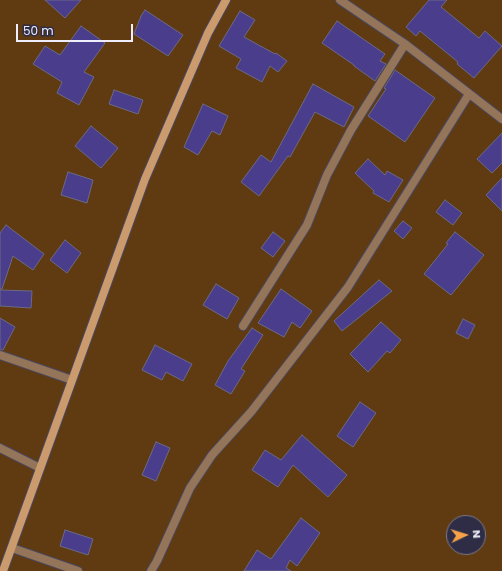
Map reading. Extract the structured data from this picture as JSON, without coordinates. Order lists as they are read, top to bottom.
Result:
{
  "scale_bar": "50 m",
  "north": "right"
}
